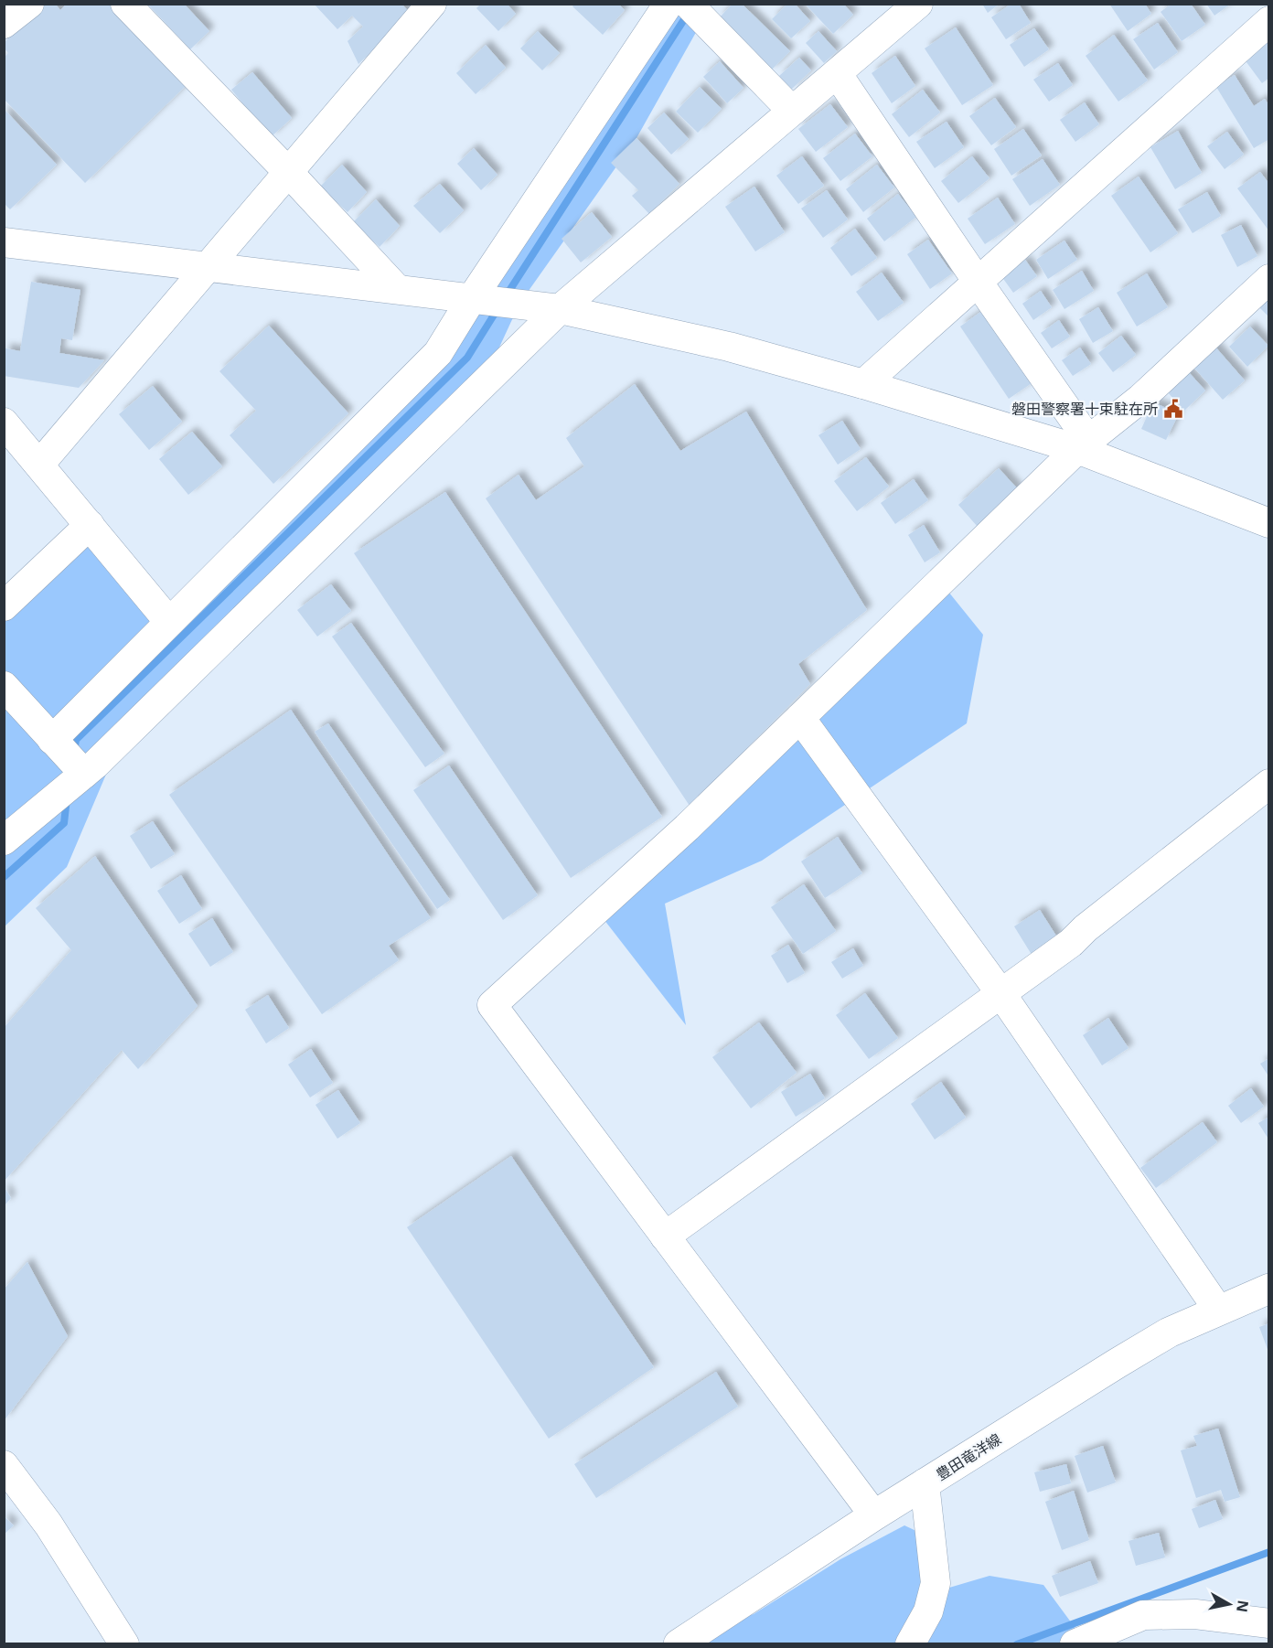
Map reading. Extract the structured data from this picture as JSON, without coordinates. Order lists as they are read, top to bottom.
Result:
{
  "streets": {
    "main road": ["豊田竜洋線"]
  },
  "places": {
    "public building": ["磐田警察署十束駐在所"]
  },
  "north": "right"
}
